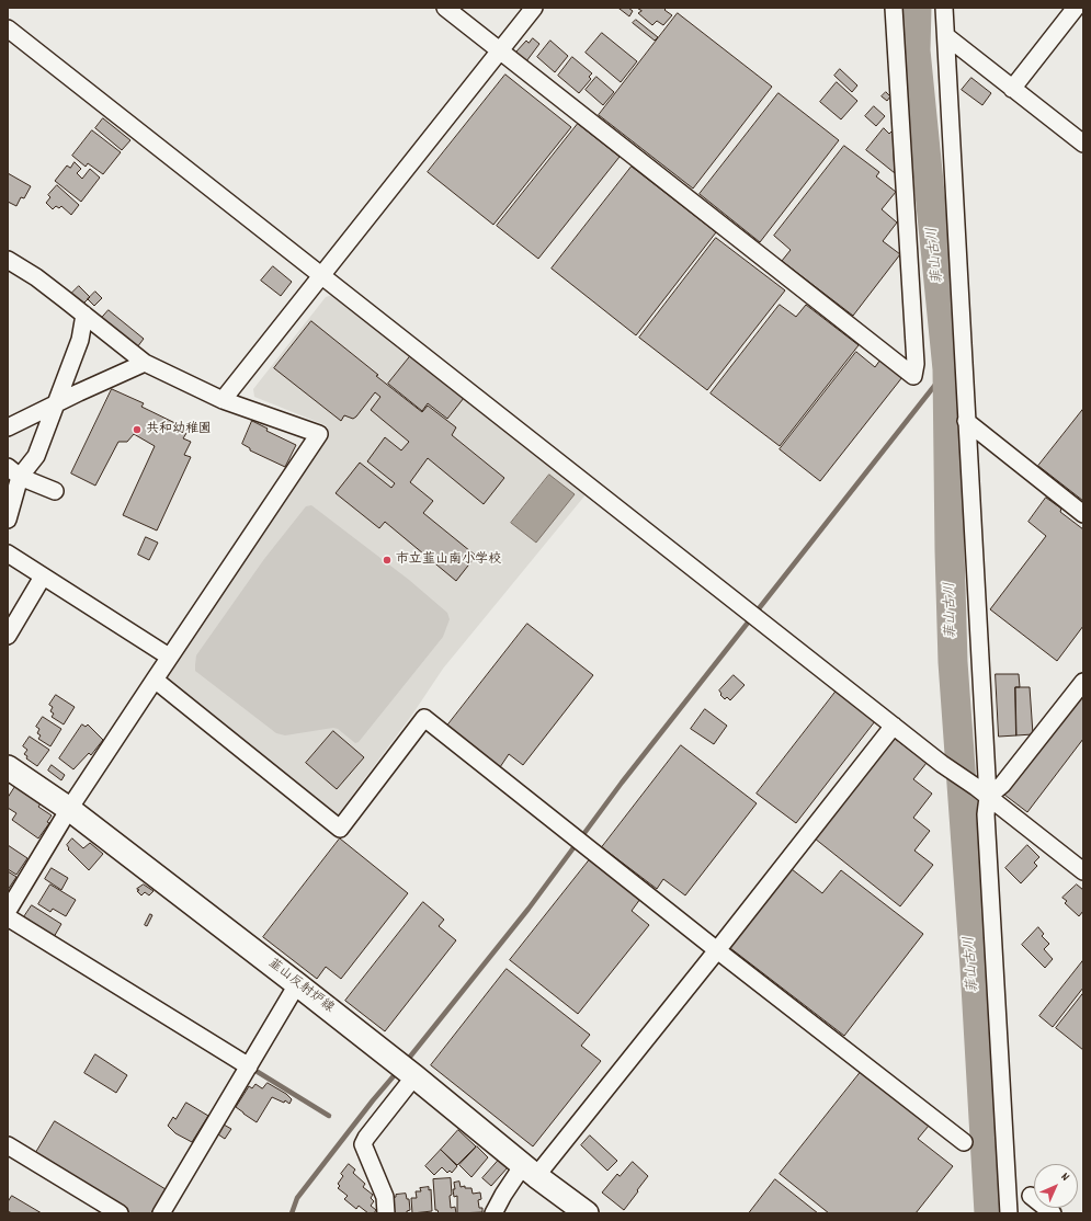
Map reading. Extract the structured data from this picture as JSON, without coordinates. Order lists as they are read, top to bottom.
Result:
{
  "streets": {
    "main road": ["韮山反射炉線"]
  },
  "water": ["菲山古川"],
  "places": ["共和幼稚園", "市立韮山南小学校"],
  "north": "top right"
}
